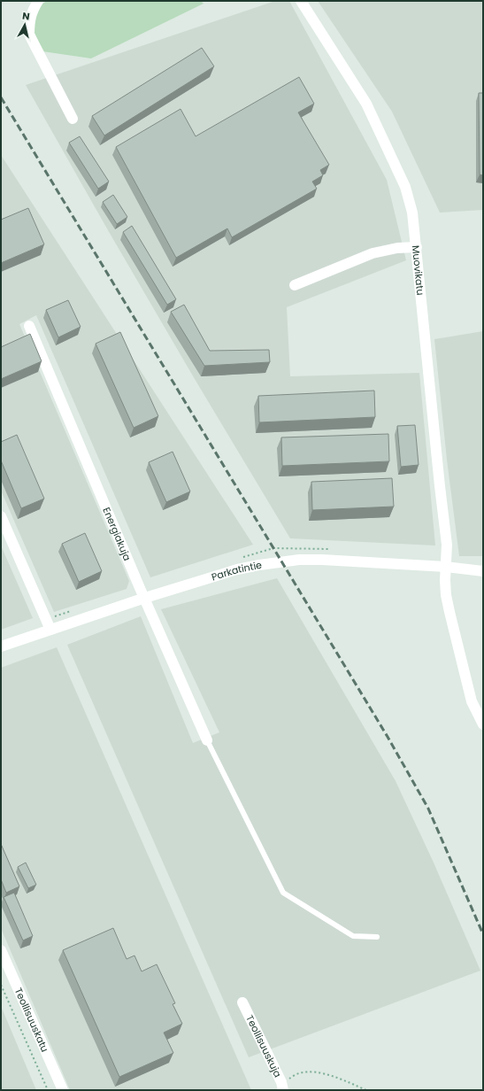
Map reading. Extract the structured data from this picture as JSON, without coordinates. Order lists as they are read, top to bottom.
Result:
{
  "streets": {
    "street": [
      "Muovikatu",
      "Energiakuja",
      "Parkatintie",
      "Teollisuuskatu",
      "Teollisuuskuja"
    ]
  },
  "crossings": [
    ["Muovikatu", "Parkatintie"],
    ["Energiakuja", "Parkatintie"]
  ],
  "north": "top"
}
